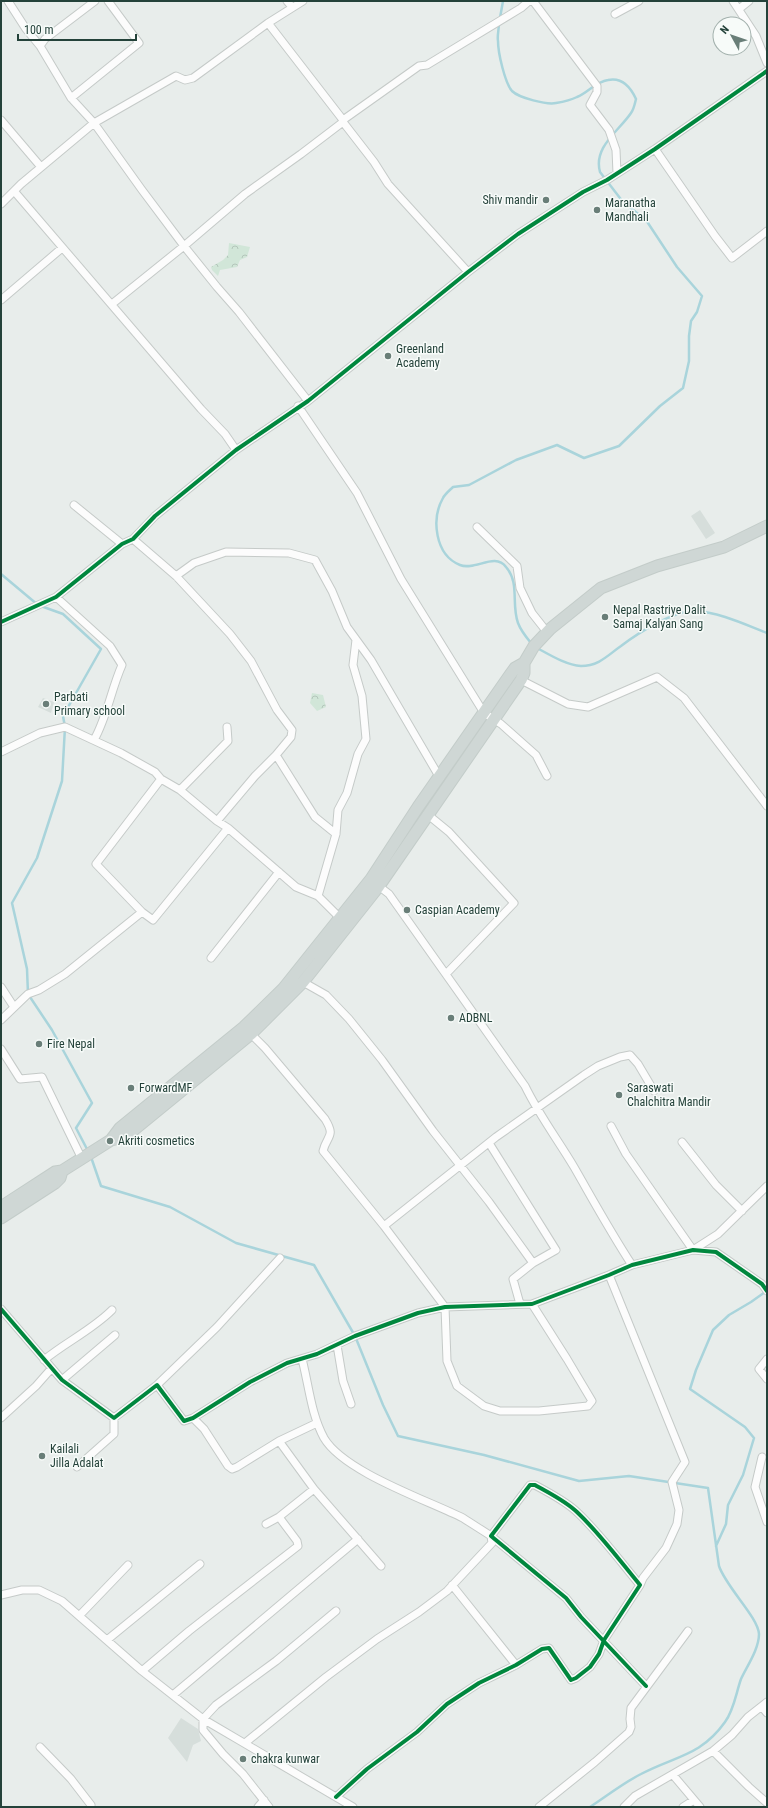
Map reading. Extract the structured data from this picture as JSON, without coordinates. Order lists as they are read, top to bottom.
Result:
{
  "places": [
    "Shiv mandir",
    "Maranatha Mandhali",
    "Greenland Academy",
    "Nepal Rastriye Dalit Samaj Kalyan Sang",
    "Parbati Primary school",
    "Caspian Academy",
    "ADBNL",
    "Fire Nepal",
    "ForwardMF",
    "Saraswati Chalchitra Mandir",
    "Akriti cosmetics",
    "Kailali Jilla Adalat",
    "chakra kunwar"
  ],
  "scale_bar": "100 m",
  "north": "top left"
}
